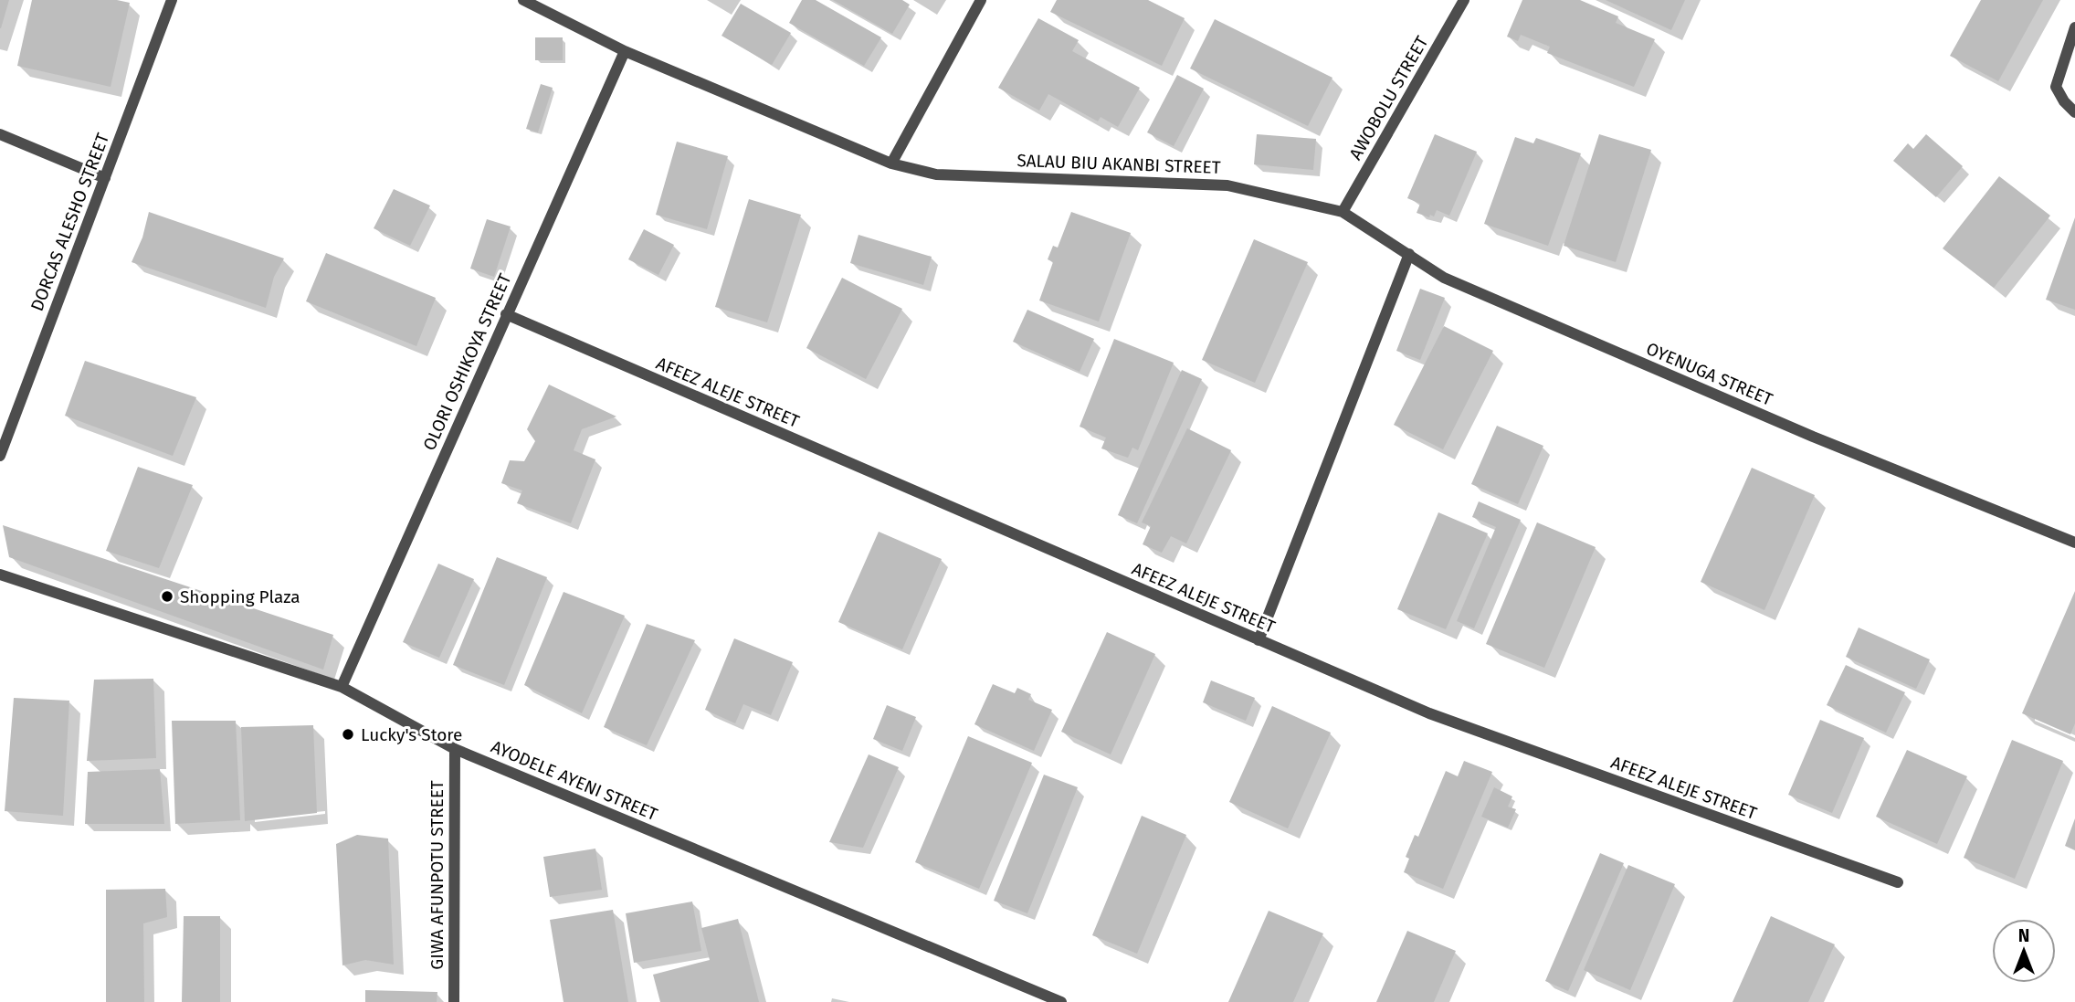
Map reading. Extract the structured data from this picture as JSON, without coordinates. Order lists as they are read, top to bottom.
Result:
{
  "streets": {
    "street": [
      "AWOBOLU STREET",
      "SALAU BIU AKANBI STREET",
      "DORCAS ALESHO STREET",
      "OLORI OSHIKOYA STREET",
      "OYENUGA STREET",
      "AFEEZ ALEJE STREET",
      "AYODELE AYENI STREET",
      "GIWA AFUNPOTU STREET"
    ]
  },
  "crossings": [
    ["AWOBOLU STREET", "SALAU BIU AKANBI STREET"],
    ["AWOBOLU STREET", "OYENUGA STREET"],
    ["SALAU BIU AKANBI STREET", "OLORI OSHIKOYA STREET"],
    ["SALAU BIU AKANBI STREET", "OYENUGA STREET"],
    ["OLORI OSHIKOYA STREET", "AFEEZ ALEJE STREET"],
    ["OLORI OSHIKOYA STREET", "AYODELE AYENI STREET"],
    ["AYODELE AYENI STREET", "GIWA AFUNPOTU STREET"]
  ],
  "places": ["Shopping Plaza", "Lucky's Store"],
  "north": "top"
}
